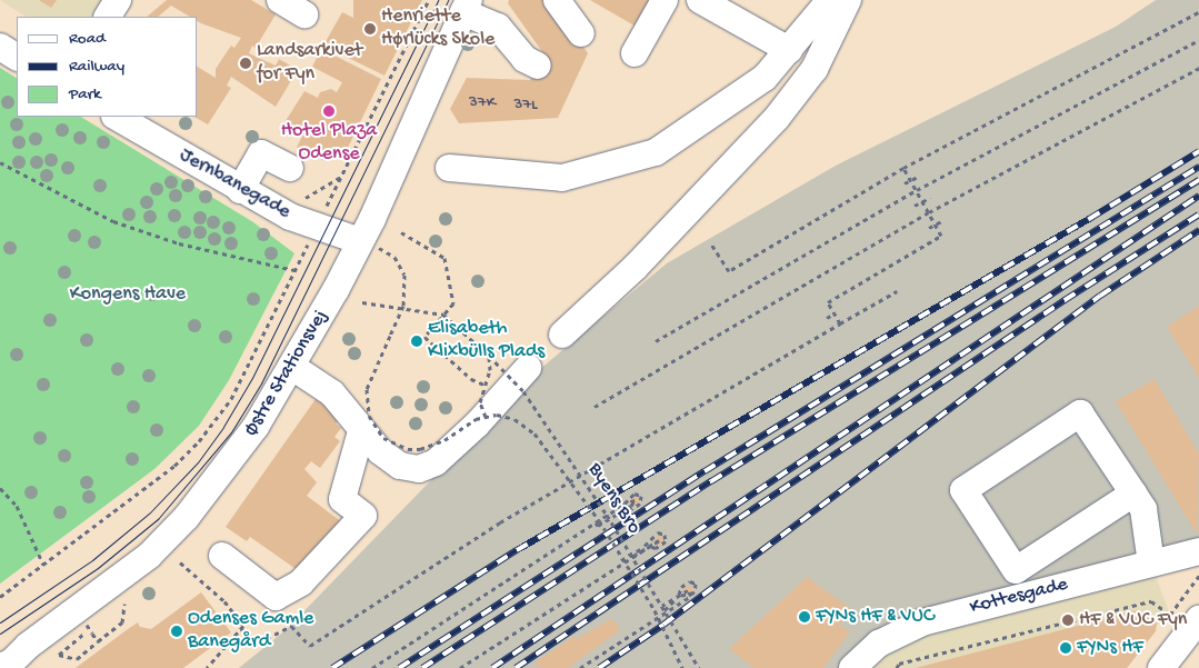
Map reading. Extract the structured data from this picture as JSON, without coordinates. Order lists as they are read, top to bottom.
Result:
{
  "streets": {
    "street": ["Jernbanegade", "Østre Stationsvej", "Kottesgade"],
    "path": ["Byens Bro"]
  },
  "crossings": [
    ["Jernbanegade", "Østre Stationsvej"]
  ],
  "parks": ["Kongens Have"],
  "places": [
    "Henriette Hørlücks Skole",
    "Landsarkivet for Fyn",
    "Hotel Plaza Odense",
    "Elisabeth Klixbülls Plads",
    "FYNs HF & VUC",
    "HF & VUC Fyn",
    "Odenses Gamle Banegård",
    "FYNs HF"
  ],
  "house_numbers": ["37K", "37L"],
  "legend": ["Road", "Railway", "Park"]
}
